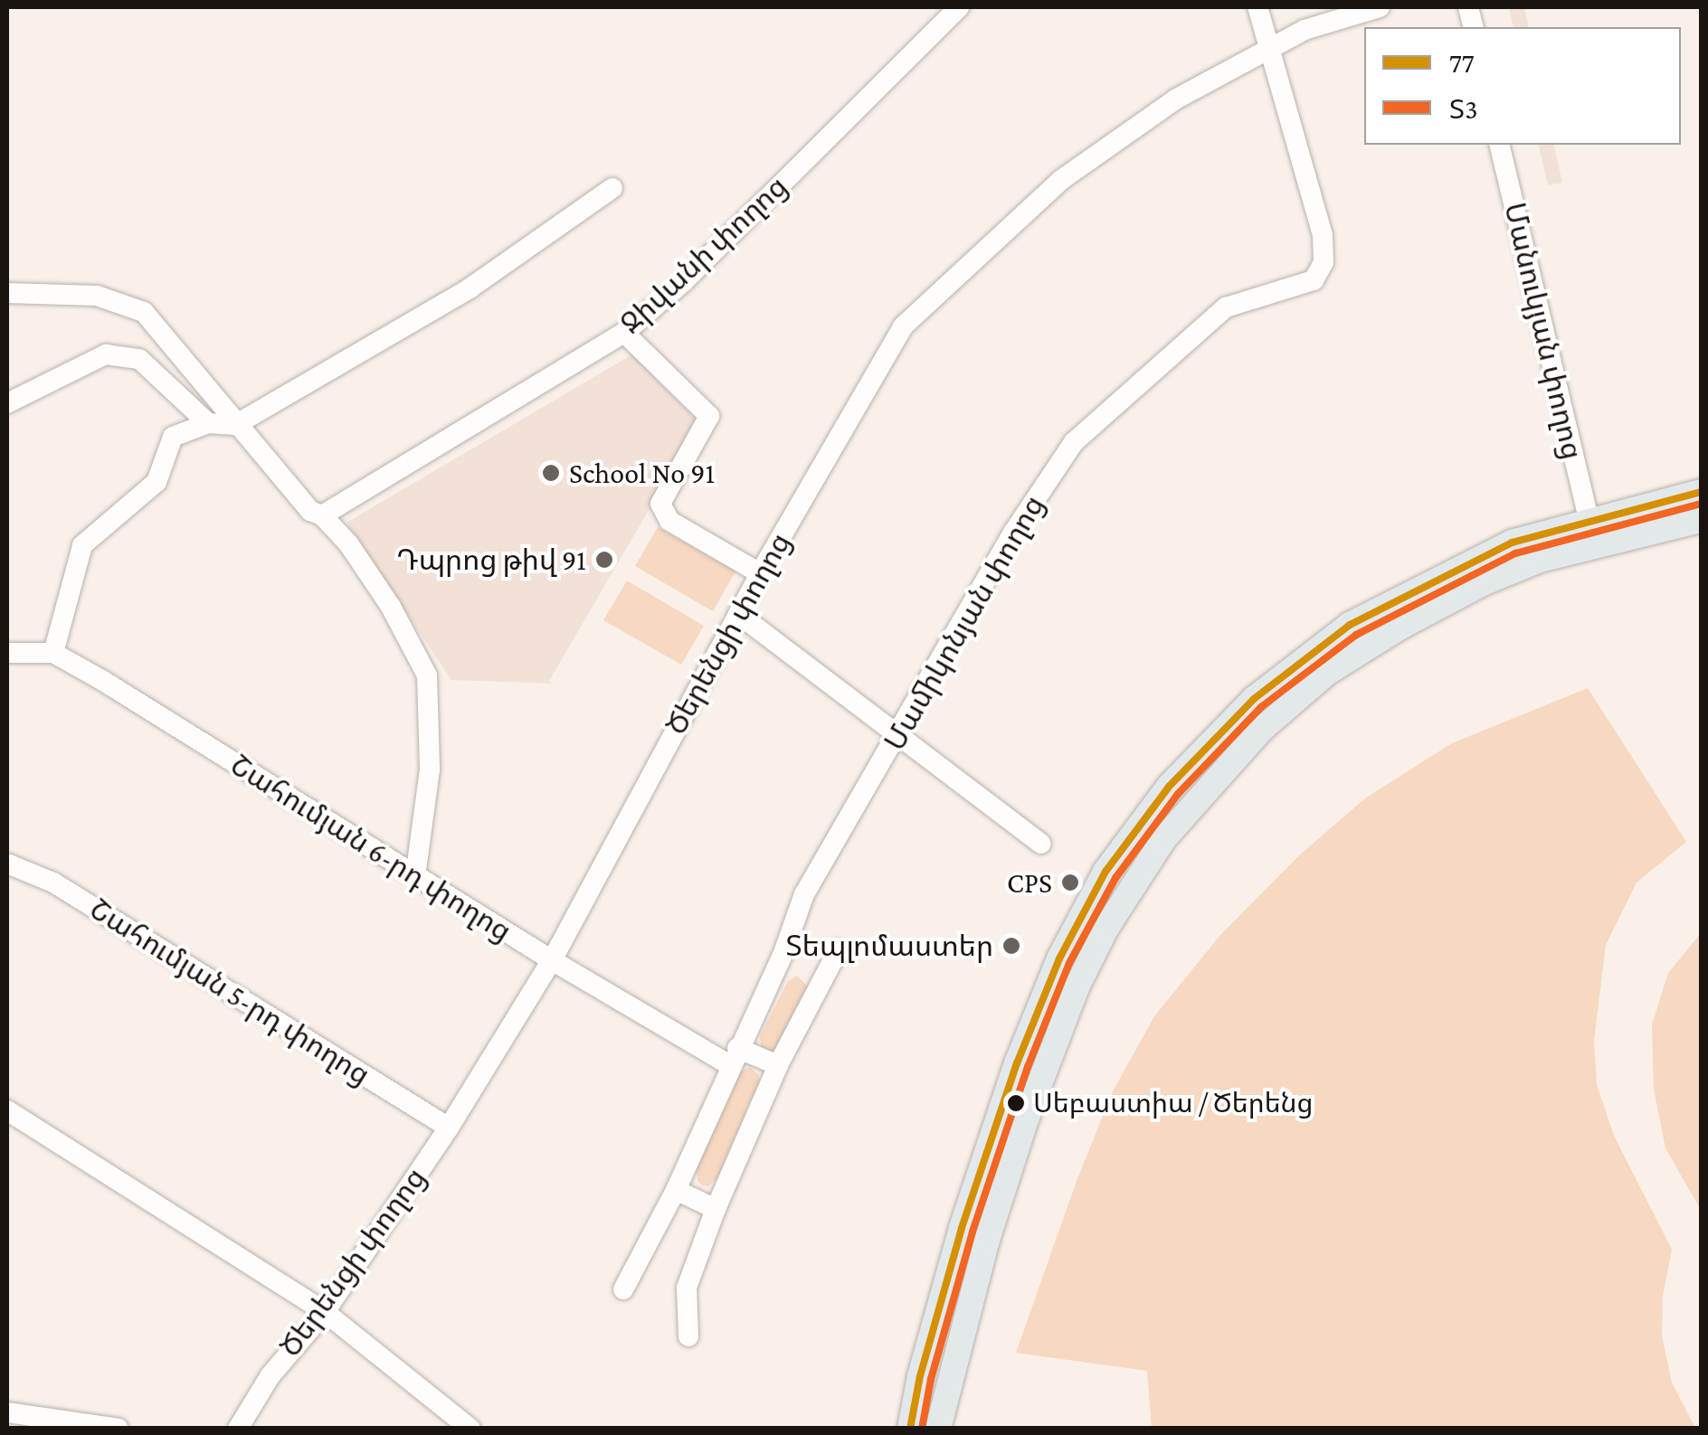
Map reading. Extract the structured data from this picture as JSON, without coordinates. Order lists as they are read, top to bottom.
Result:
{
  "streets": {
    "street": [
      "Ջիվանի փողոց",
      "Մանուկյան փողոց",
      "Մամիկոնյան փողոց",
      "Ծերենցի փողոց",
      "Շահումյան 6-րդ փողոց",
      "Շահումյան 5-րդ փողոց"
    ]
  },
  "crossings": [
    ["Մամիկոնյան փողոց", "Ծերենցի փողոց"],
    ["Մամիկոնյան փողոց", "Շահումյան 6-րդ փողոց"],
    ["Ծերենցի փողոց", "Շահումյան 6-րդ փողոց"],
    ["Ծերենցի փողոց", "Շահումյան 5-րդ փողոց"]
  ],
  "places": [
    "School No 91",
    "Դպրոց թիվ 91",
    "CPS",
    "Տեպլոմաստեր",
    "Սեբաստիա / Ծերենց"
  ],
  "lines": ["transit line 77", "transit line Տ3"],
  "legend": ["77", "Տ3"]
}
